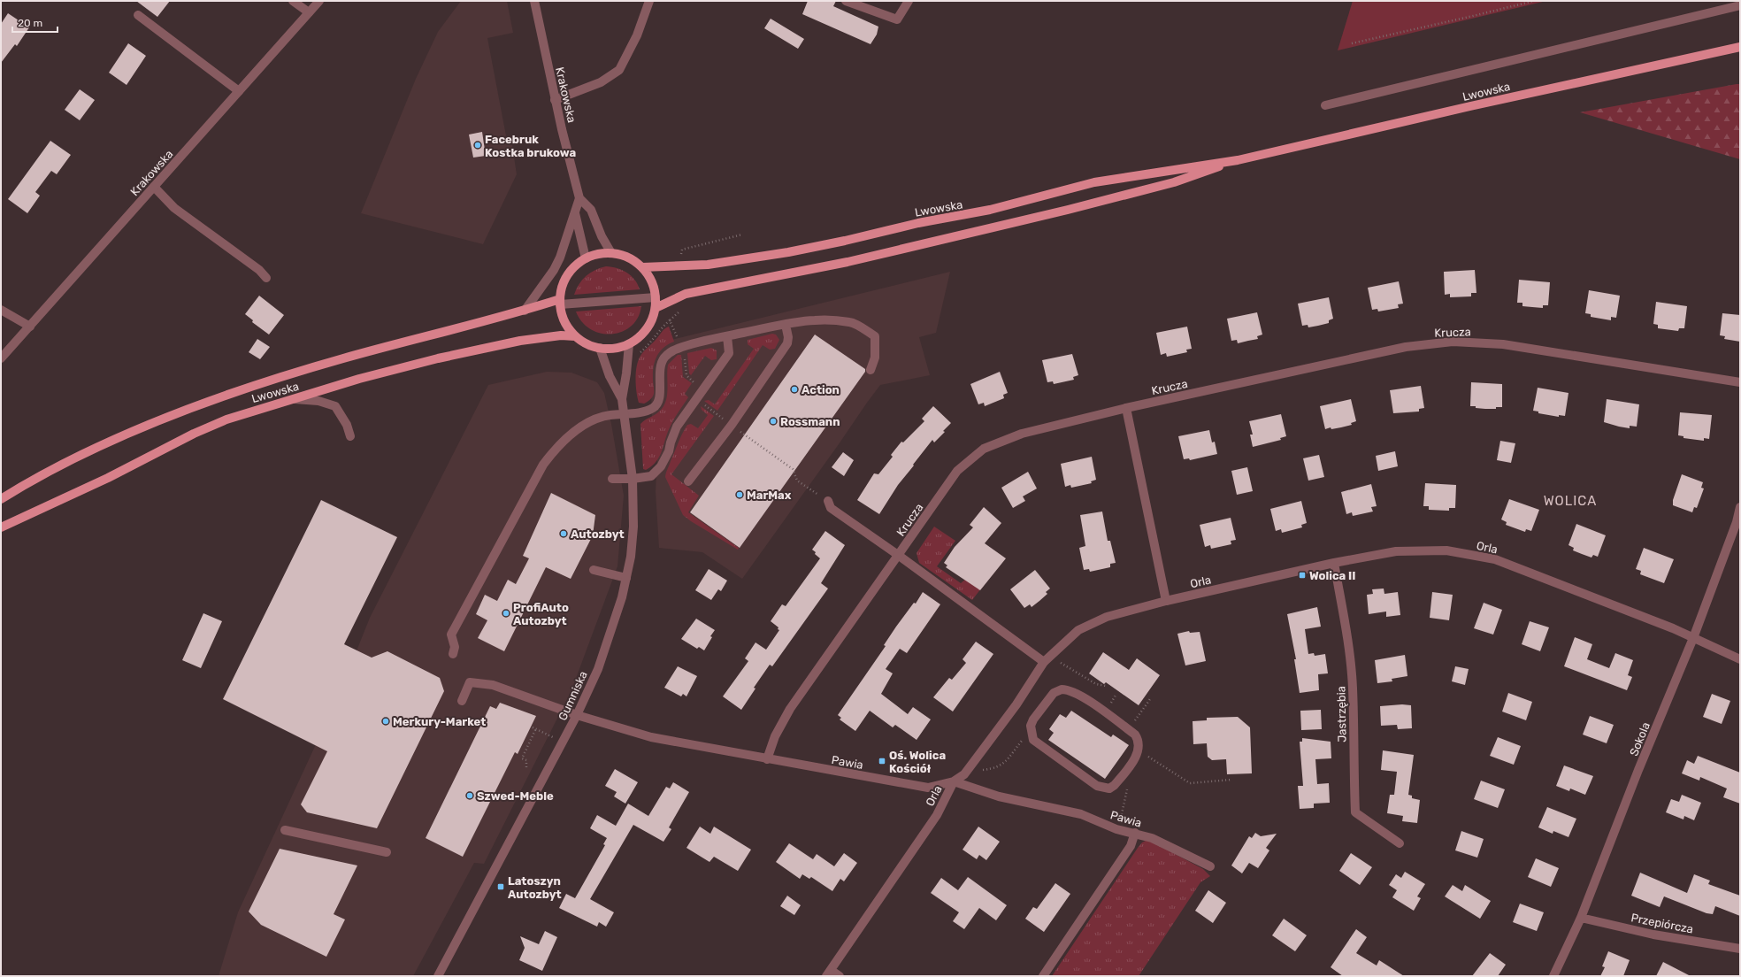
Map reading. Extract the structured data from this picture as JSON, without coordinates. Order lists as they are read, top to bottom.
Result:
{
  "streets": {
    "main road": ["Lwowska"],
    "street": [
      "Krakowska",
      "Krucza",
      "Orla",
      "Gumniska",
      "Jastrzębia",
      "Sokola",
      "Pawia",
      "Przepiórcza"
    ]
  },
  "crossings": [
    ["Krucza", "Pawia"],
    ["Orla", "Jastrzębia"],
    ["Orla", "Sokola"],
    ["Orla", "Pawia"],
    ["Gumniska", "Pawia"],
    ["Sokola", "Przepiórcza"]
  ],
  "districts": ["WOLICA"],
  "places": {
    "other": [
      "Facebruk Kostka brukowa",
      "Action",
      "Rossmann",
      "MarMax",
      "Autozbyt",
      "ProfiAuto Autozbyt",
      "Merkury-Market",
      "Szwed-Meble"
    ],
    "transit": ["Wolica II", "Oś. Wolica Kościół", "Latoszyn Autozbyt"]
  },
  "scale_bar": "20 m"
}
